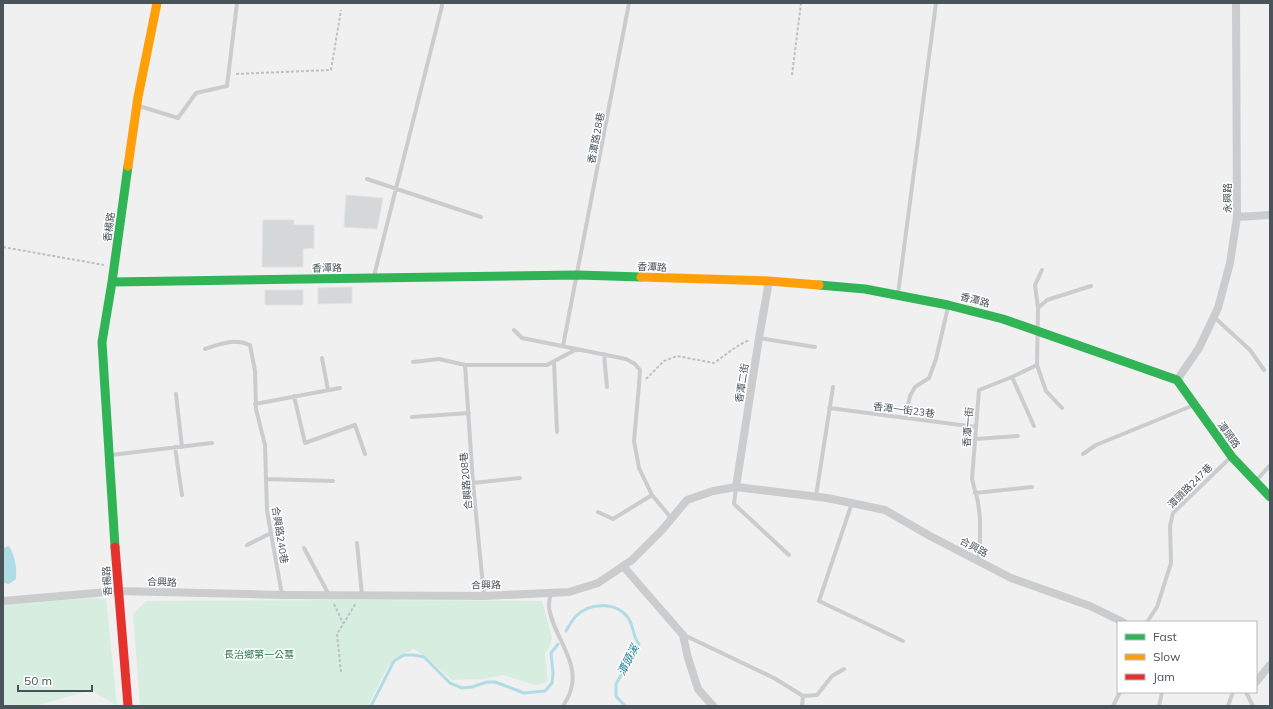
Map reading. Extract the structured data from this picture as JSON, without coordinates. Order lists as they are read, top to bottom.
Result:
{
  "streets": {
    "street": [
      "永興路",
      "香楊路",
      "香潭路",
      "香潭二街",
      "潭頭路",
      "合興路"
    ],
    "lane": [
      "香潭路28巷",
      "香潭一街23巷",
      "香潭一街",
      "合興路208巷",
      "潭頭路247巷",
      "合興路240巷"
    ]
  },
  "crossings": [
    ["香潭路28巷", "香潭路"],
    ["永興路", "香潭路"],
    ["永興路", "潭頭路"],
    ["香楊路", "香潭路"],
    ["香楊路", "合興路"],
    ["香潭路", "香潭二街"],
    ["香潭路", "潭頭路"],
    ["香潭二街", "合興路"],
    ["香潭一街23巷", "香潭一街"],
    ["香潭一街", "合興路"],
    ["潭頭路", "潭頭路247巷"],
    ["合興路208巷", "合興路"],
    ["合興路240巷", "合興路"]
  ],
  "water": ["潭頭溪"],
  "parks": ["長治鄉第一公墓"],
  "legend": ["Fast", "Slow", "Jam"],
  "scale_bar": "50 m"
}
